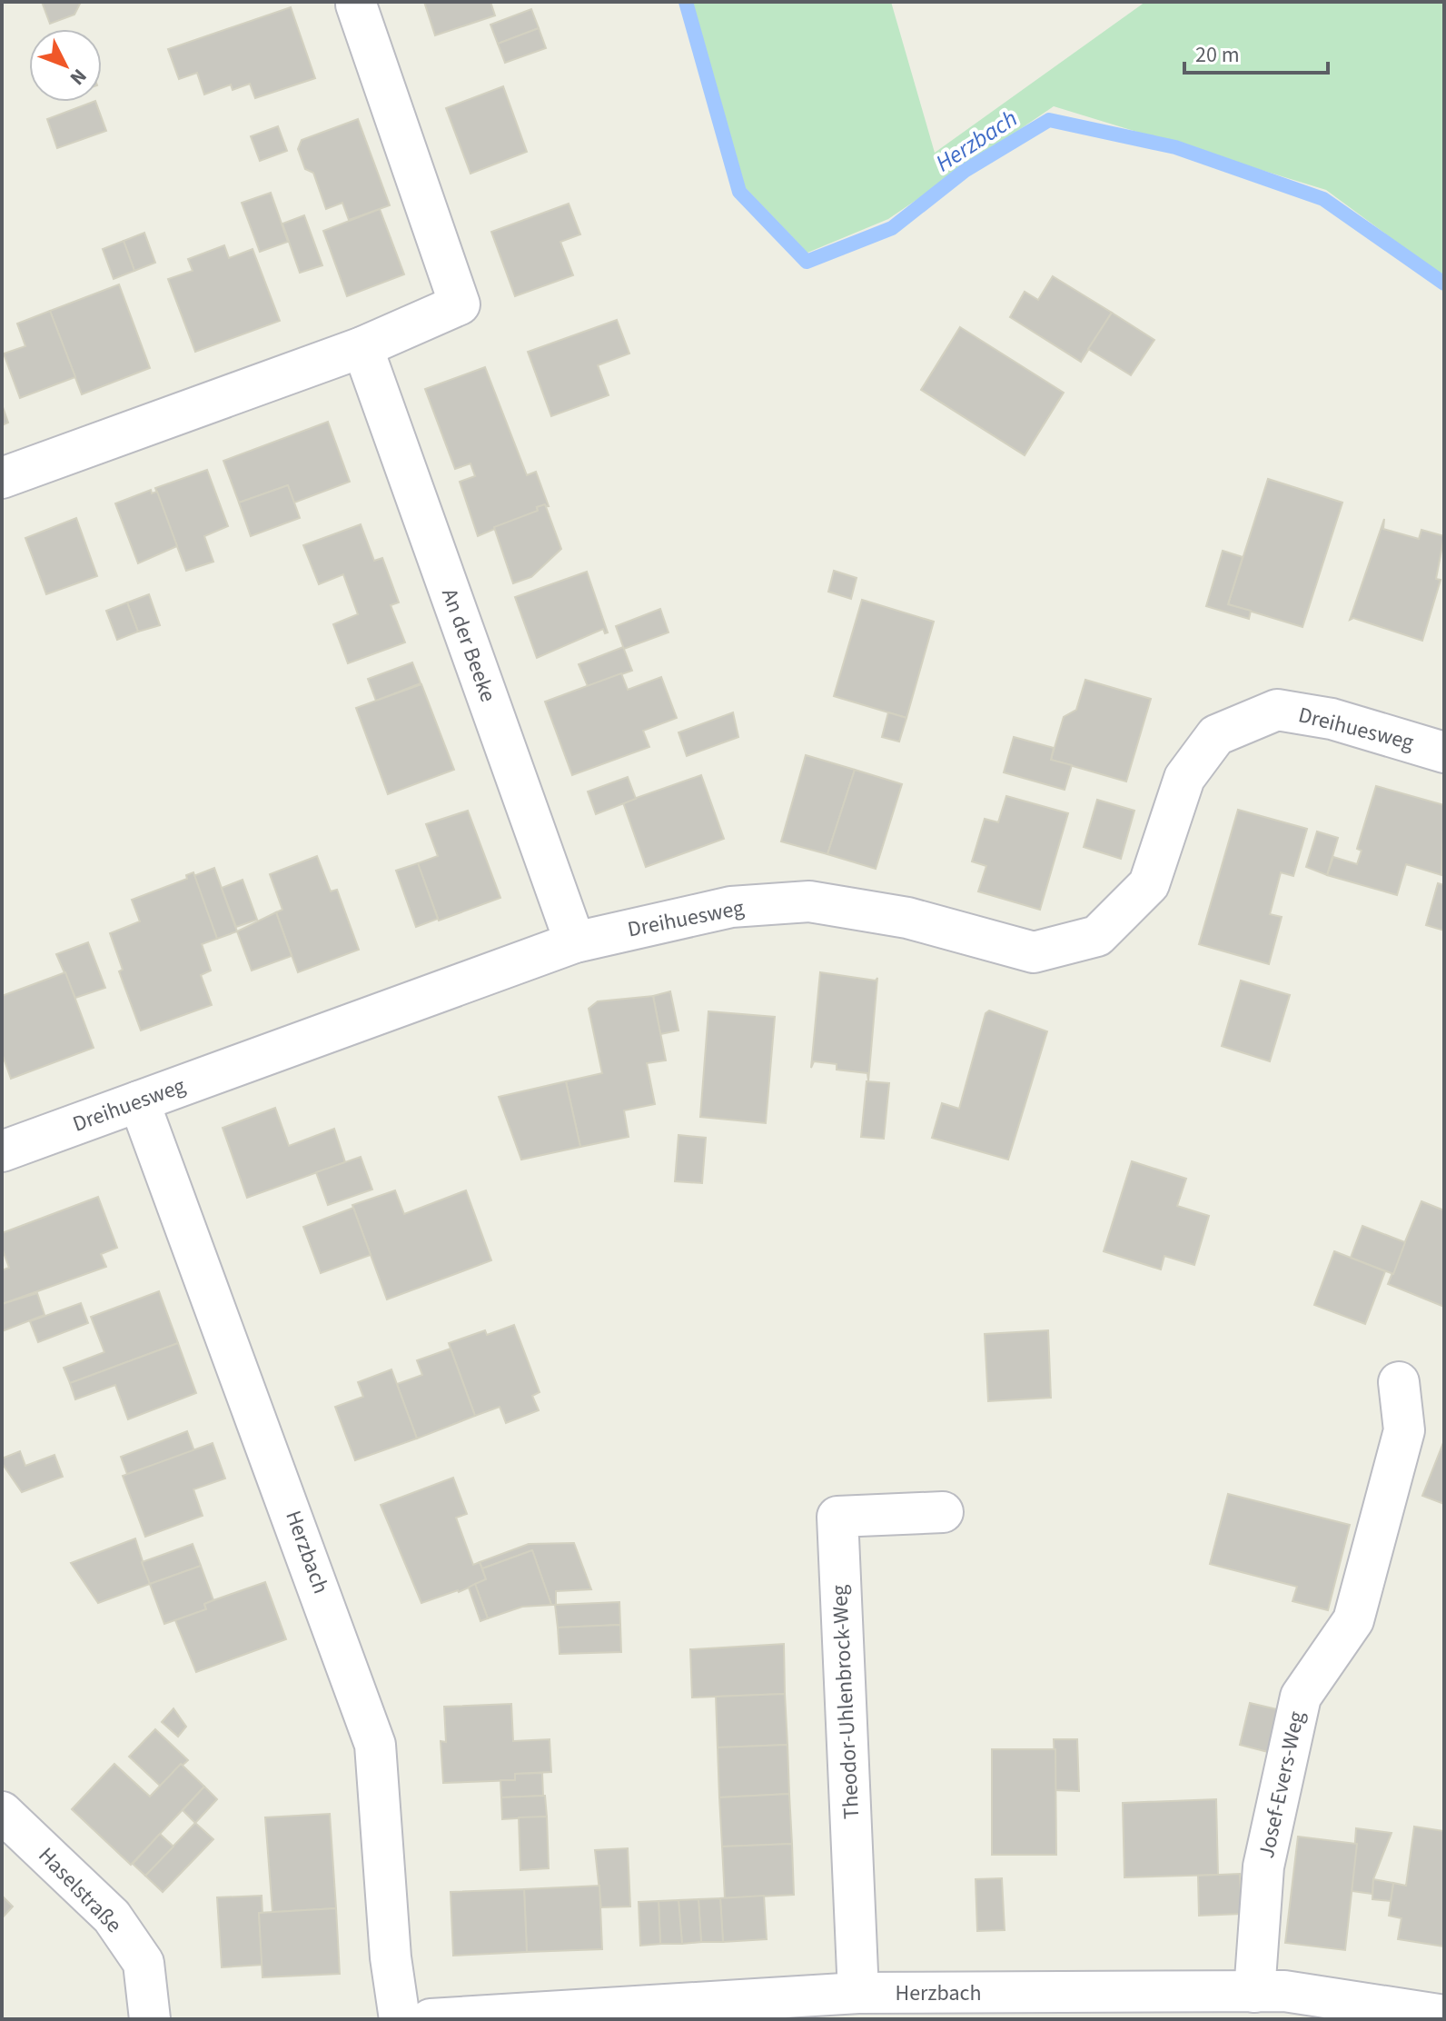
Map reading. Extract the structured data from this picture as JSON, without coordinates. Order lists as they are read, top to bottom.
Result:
{
  "streets": {
    "street": [
      "An der Beeke",
      "Dreihuesweg",
      "Herzbach",
      "Theodor-Uhlenbrock-Weg",
      "Josef-Evers-Weg",
      "Haselstraße"
    ]
  },
  "crossings": [
    ["An der Beeke", "Dreihuesweg"],
    ["Dreihuesweg", "Herzbach"],
    ["Herzbach", "Theodor-Uhlenbrock-Weg"],
    ["Herzbach", "Josef-Evers-Weg"]
  ],
  "water": ["Herzbach"],
  "scale_bar": "20 m",
  "north": "bottom right"
}
